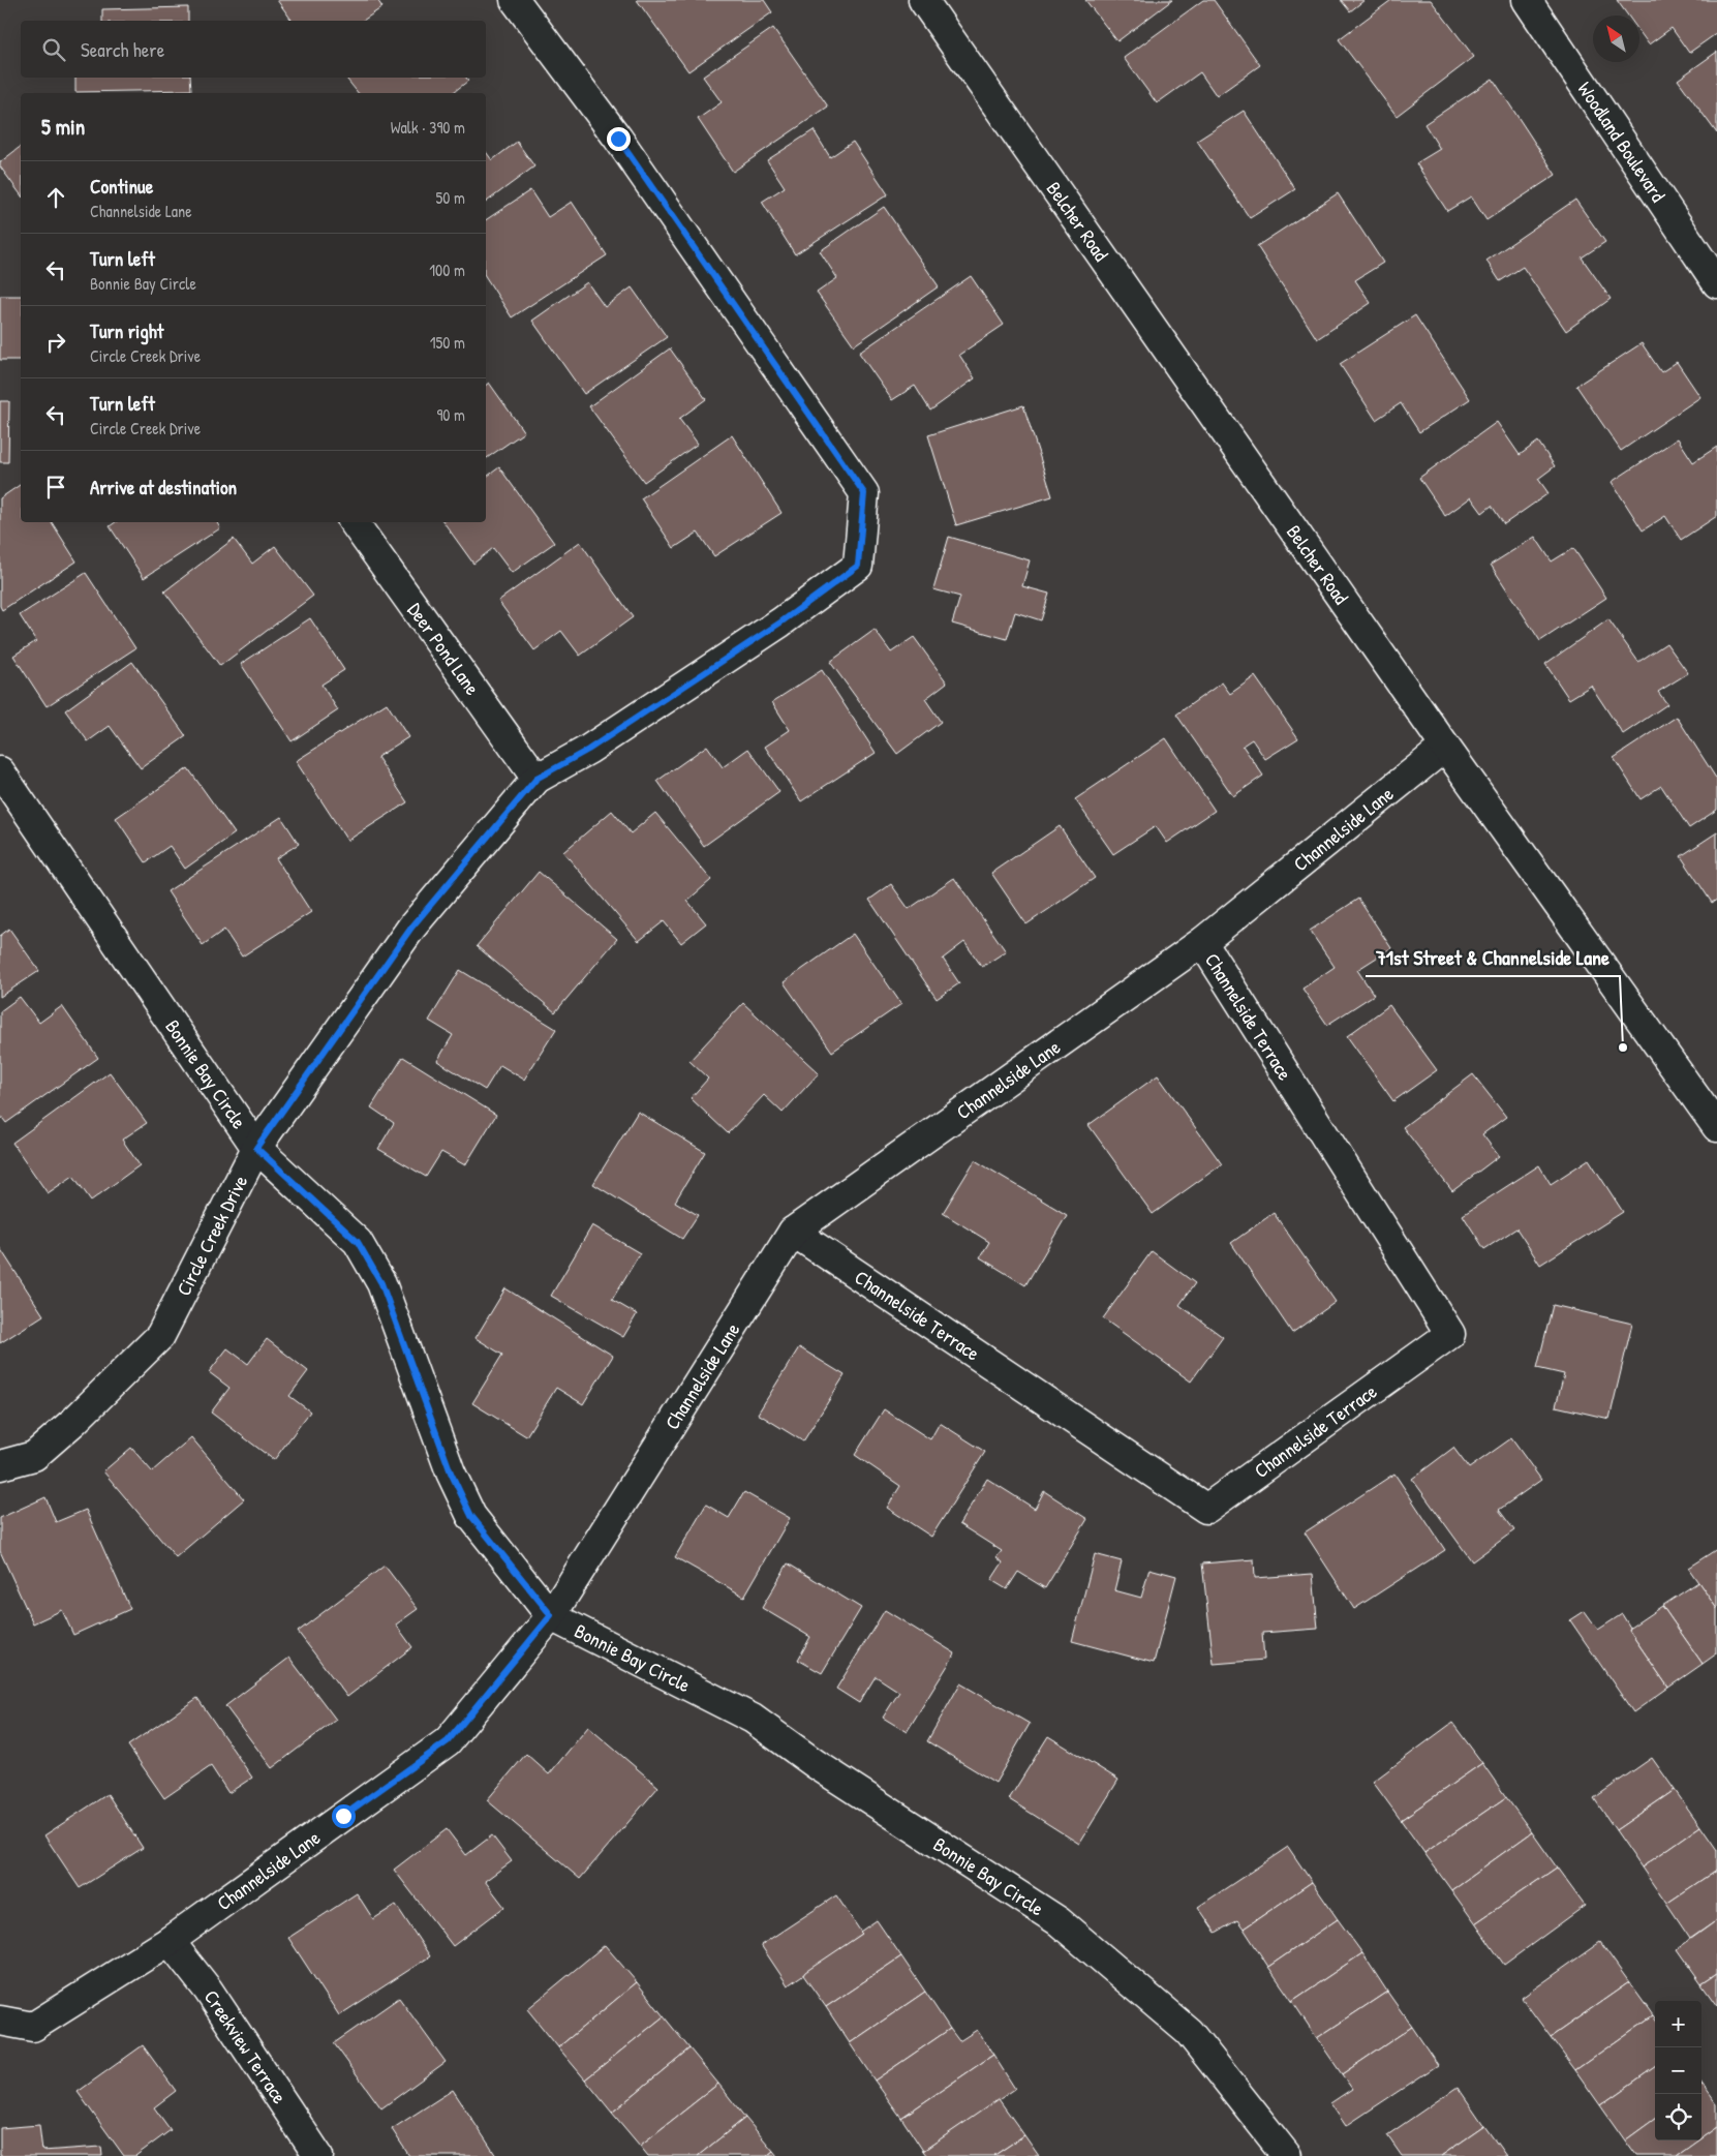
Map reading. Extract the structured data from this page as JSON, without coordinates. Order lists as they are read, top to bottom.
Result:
{
  "streets": {
    "street": [
      "Woodland Boulevard",
      "Belcher Road",
      "Deer Pond Lane",
      "Channelside Lane",
      "Channelside Terrace",
      "Bonnie Bay Circle",
      "Circle Creek Drive",
      "Creekview Terrace"
    ]
  },
  "crossings": [
    ["Belcher Road", "Channelside Lane"],
    ["Deer Pond Lane", "Circle Creek Drive"],
    ["Channelside Lane", "Channelside Terrace"],
    ["Channelside Lane", "Bonnie Bay Circle"],
    ["Channelside Lane", "Creekview Terrace"],
    ["Bonnie Bay Circle", "Circle Creek Drive"]
  ],
  "places": ["71st Street & Channelside Lane"],
  "north": "top left",
  "page": {
    "search": "Search here",
    "heading": ["5 min", "Walk · 390 m"],
    "list": [
      ["Continue", "Channelside Lane", "50 m"],
      ["Turn left", "Bonnie Bay Circle", "100 m"],
      ["Turn right", "Circle Creek Drive", "150 m"],
      ["Turn left", "Circle Creek Drive", "90 m"],
      "Arrive at destination"
    ],
    "map_buttons": ["+", "−"]
  }
}
